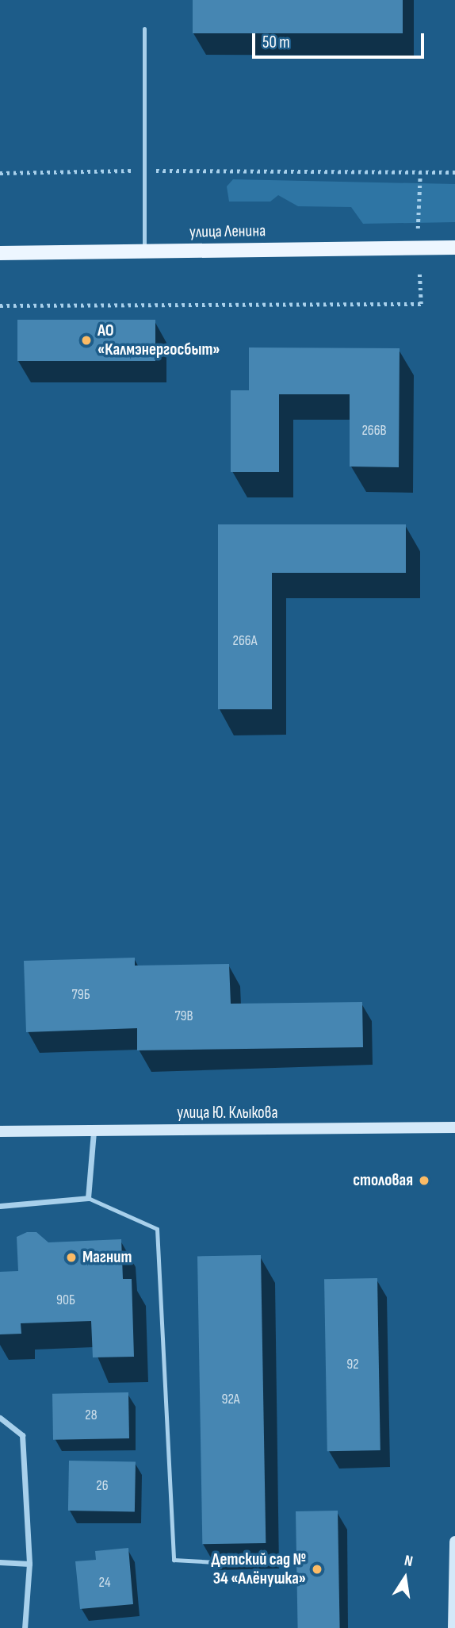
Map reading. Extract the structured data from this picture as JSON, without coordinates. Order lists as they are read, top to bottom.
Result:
{
  "streets": {
    "main road": ["улица Ленина", "улица Ю. Клыкова"]
  },
  "places": [
    "АО «Калмэнергосбыт»",
    "столовая",
    "Магнит",
    "Детский сад № 34 «Алёнушка»"
  ],
  "house_numbers": [
    "266В",
    "266А",
    "79Б",
    "79В",
    "90Б",
    "92",
    "92А",
    "28",
    "26",
    "24"
  ],
  "scale_bar": "50 m",
  "north": "top"
}
